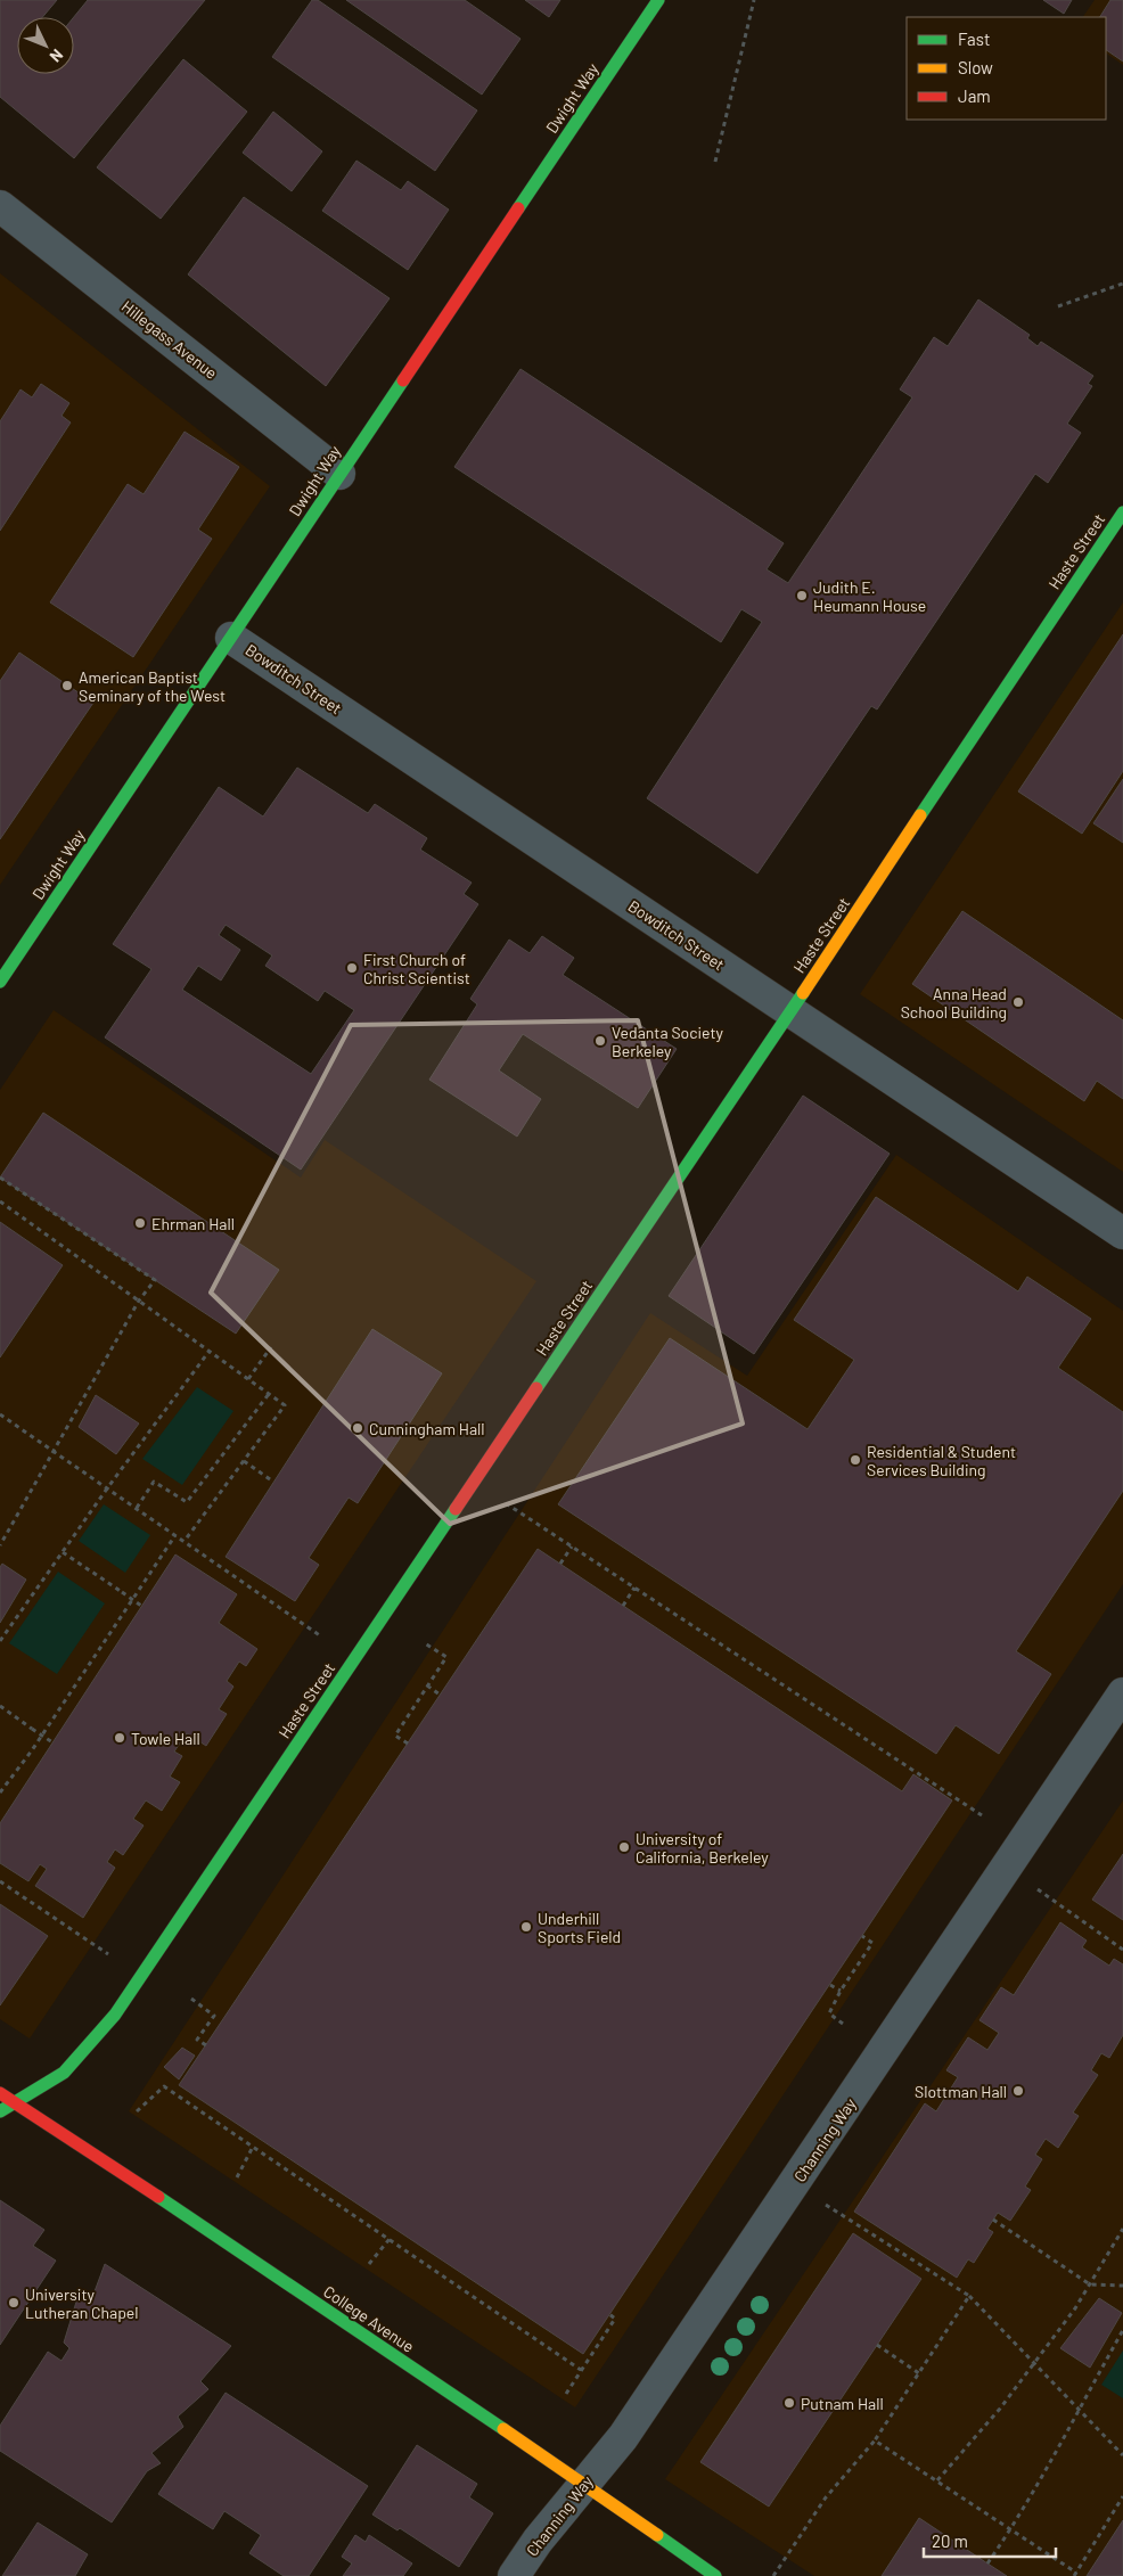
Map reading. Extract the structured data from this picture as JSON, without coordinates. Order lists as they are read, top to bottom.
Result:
{
  "streets": {
    "street": [
      "Dwight Way",
      "Hillegass Avenue",
      "Haste Street",
      "Bowditch Street",
      "Channing Way",
      "College Avenue"
    ]
  },
  "crossings": [
    ["Dwight Way", "Hillegass Avenue"],
    ["Dwight Way", "Bowditch Street"],
    ["Haste Street", "Bowditch Street"],
    ["Haste Street", "College Avenue"],
    ["Channing Way", "College Avenue"]
  ],
  "places": [
    "Judith E. Heumann House",
    "American Baptist Seminary of the West",
    "First Church of Christ Scientist",
    "Anna Head School Building",
    "Vedanta Society Berkeley",
    "Ehrman Hall",
    "Cunningham Hall",
    "Residential & Student Services Building",
    "Towle Hall",
    "University of California, Berkeley",
    "Underhill Sports Field",
    "Slottman Hall",
    "University Lutheran Chapel",
    "Putnam Hall"
  ],
  "legend": ["Fast", "Slow", "Jam"],
  "scale_bar": "20 m",
  "north": "bottom right"
}
